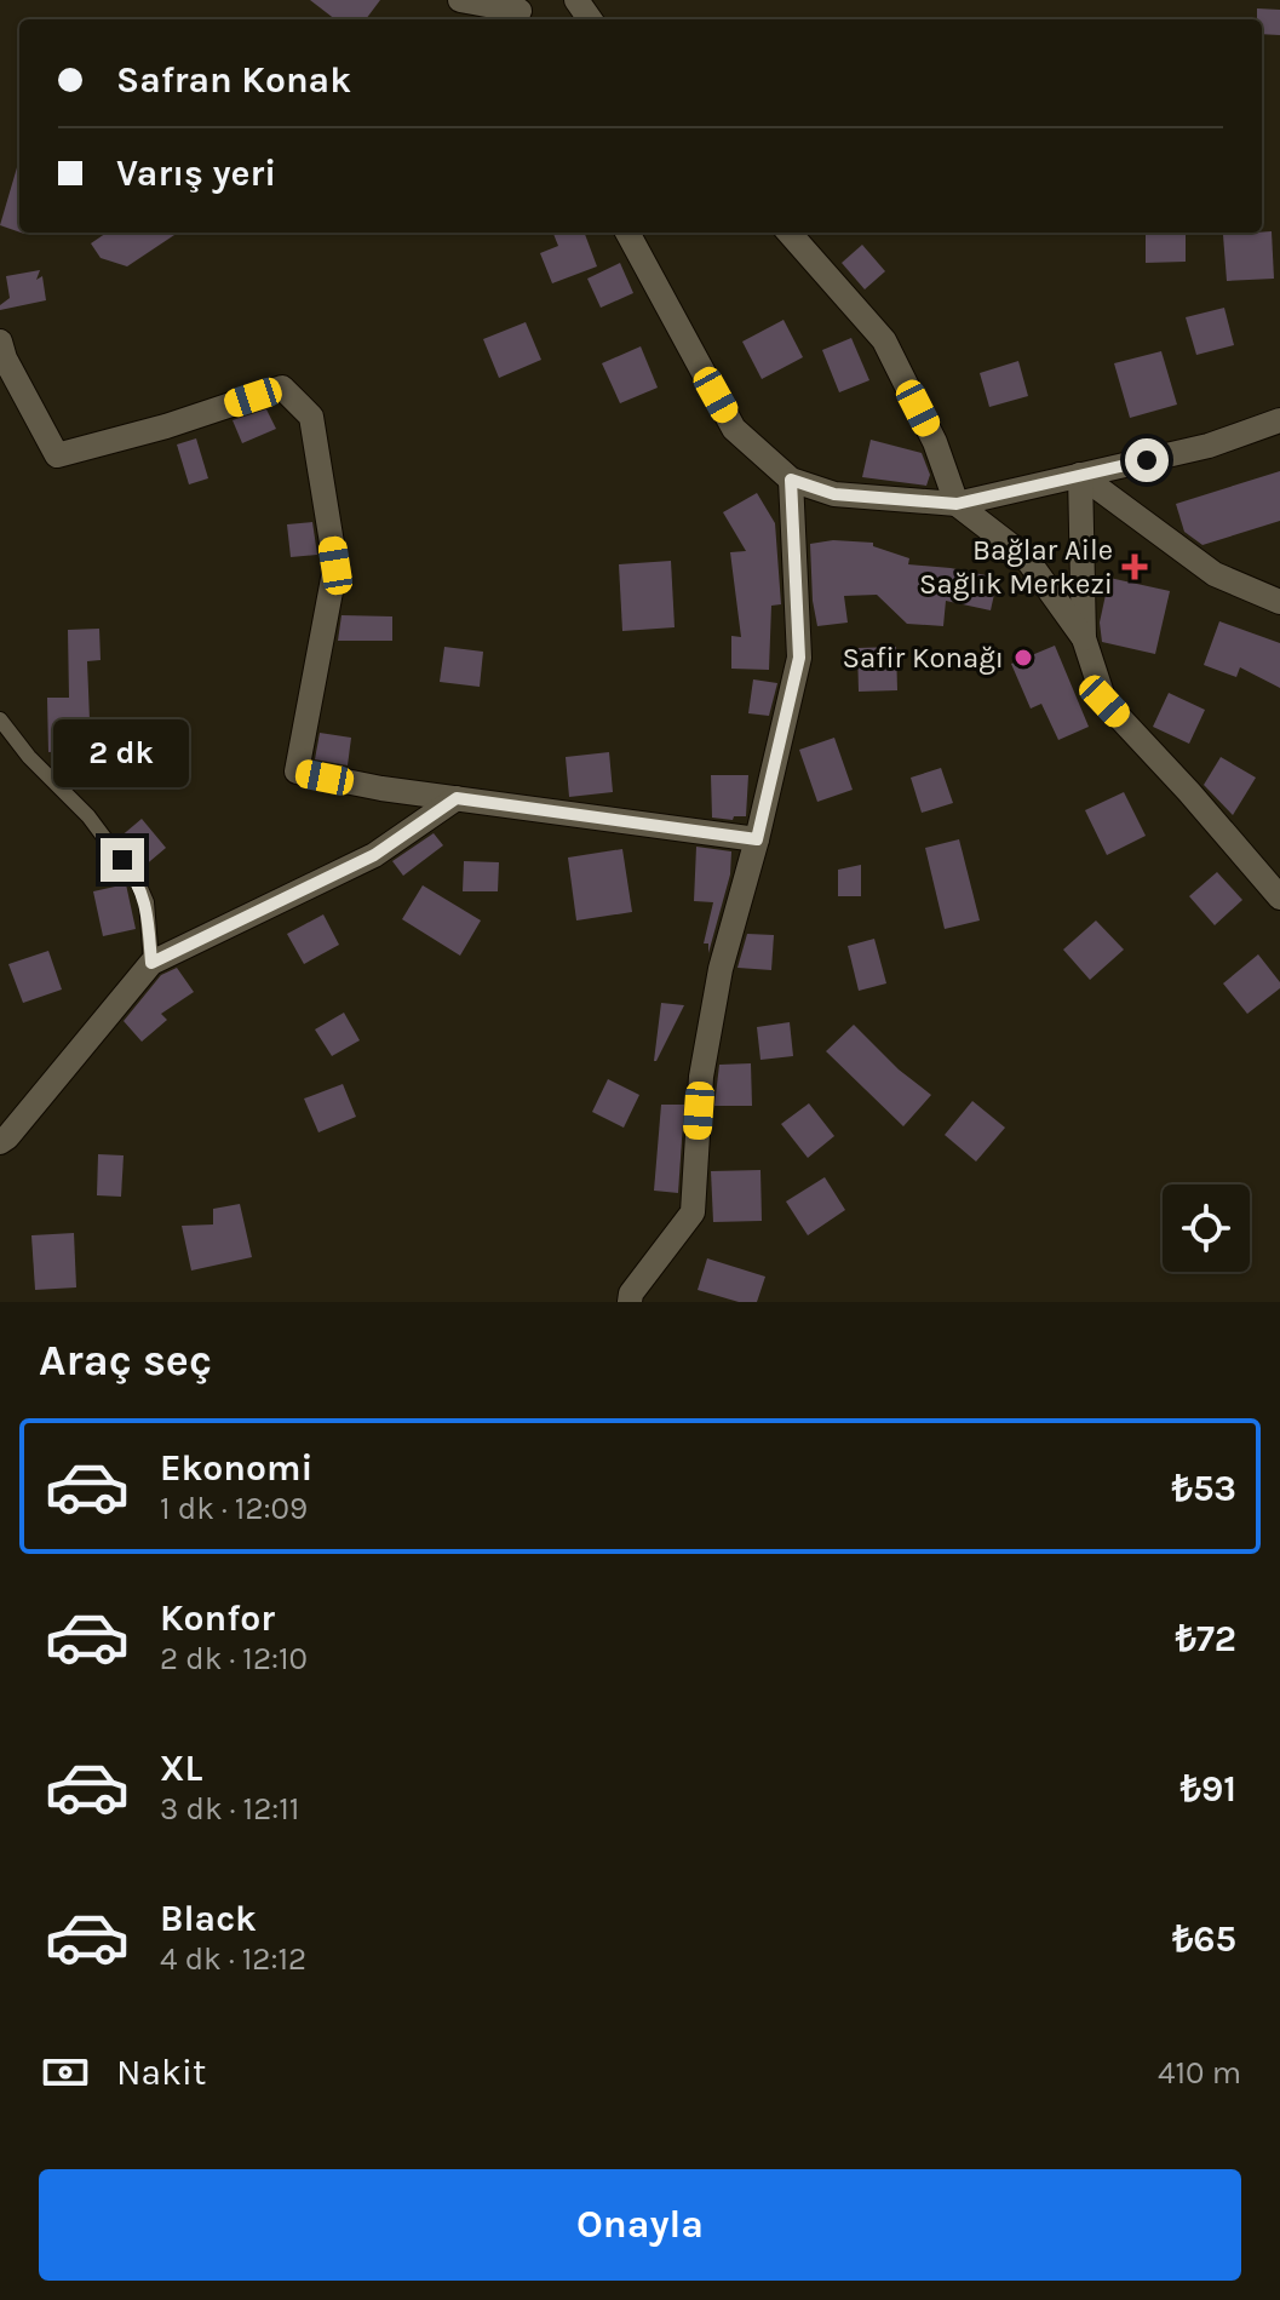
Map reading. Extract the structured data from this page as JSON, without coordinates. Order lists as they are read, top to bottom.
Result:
{
  "places": {
    "health": ["Bağlar Aile Sağlık Merkezi"],
    "other": ["Safir Konağı"]
  },
  "page": {
    "banner": ["Safran Konak", "Varış yeri"],
    "bubble": "2 dk",
    "heading": "Araç seç",
    "list": [
      {
        "name": "Ekonomi",
        "note": "1 dk · 12:09",
        "value": "₺53"
      },
      {
        "name": "Konfor",
        "note": "2 dk · 12:10",
        "value": "₺72"
      },
      {
        "name": "XL",
        "note": "3 dk · 12:11",
        "value": "₺91"
      },
      {
        "name": "Black",
        "note": "4 dk · 12:12",
        "value": "₺65"
      }
    ],
    "pay": ["Nakit", "410 m"],
    "buttons": "Onayla"
  }
}
